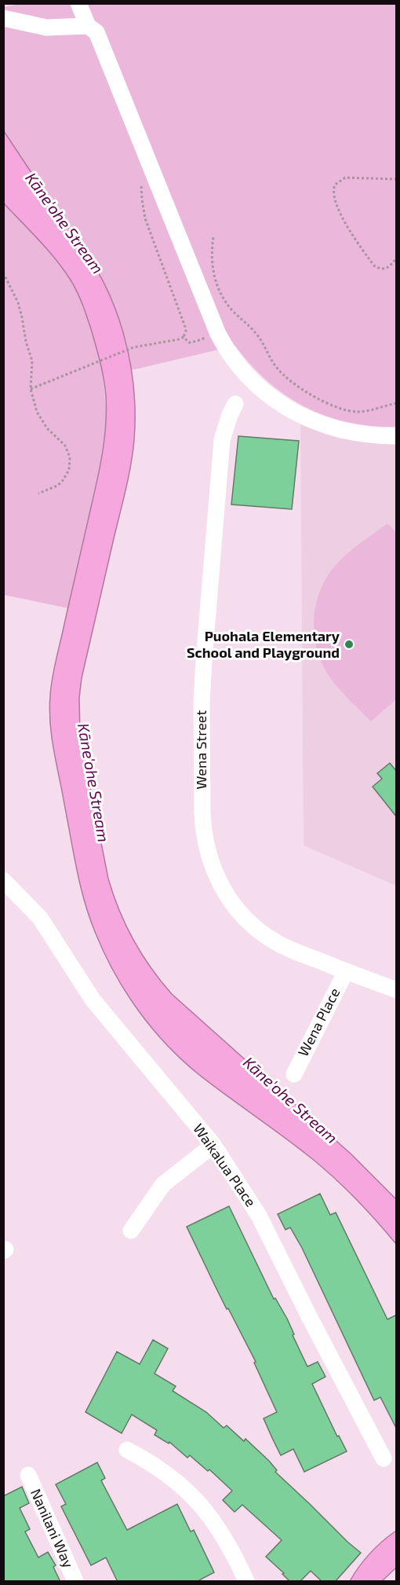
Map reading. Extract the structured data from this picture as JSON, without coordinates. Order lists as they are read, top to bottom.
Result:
{
  "streets": {
    "street": [
      "Wena Street",
      "Wena Place",
      "Waikalua Place",
      "Nanilani Way"
    ]
  },
  "crossings": [
    ["Wena Street", "Wena Place"]
  ],
  "water": ["Kāne'ohe Stream"],
  "places": ["Puohala Elementary School and Playground"]
}
